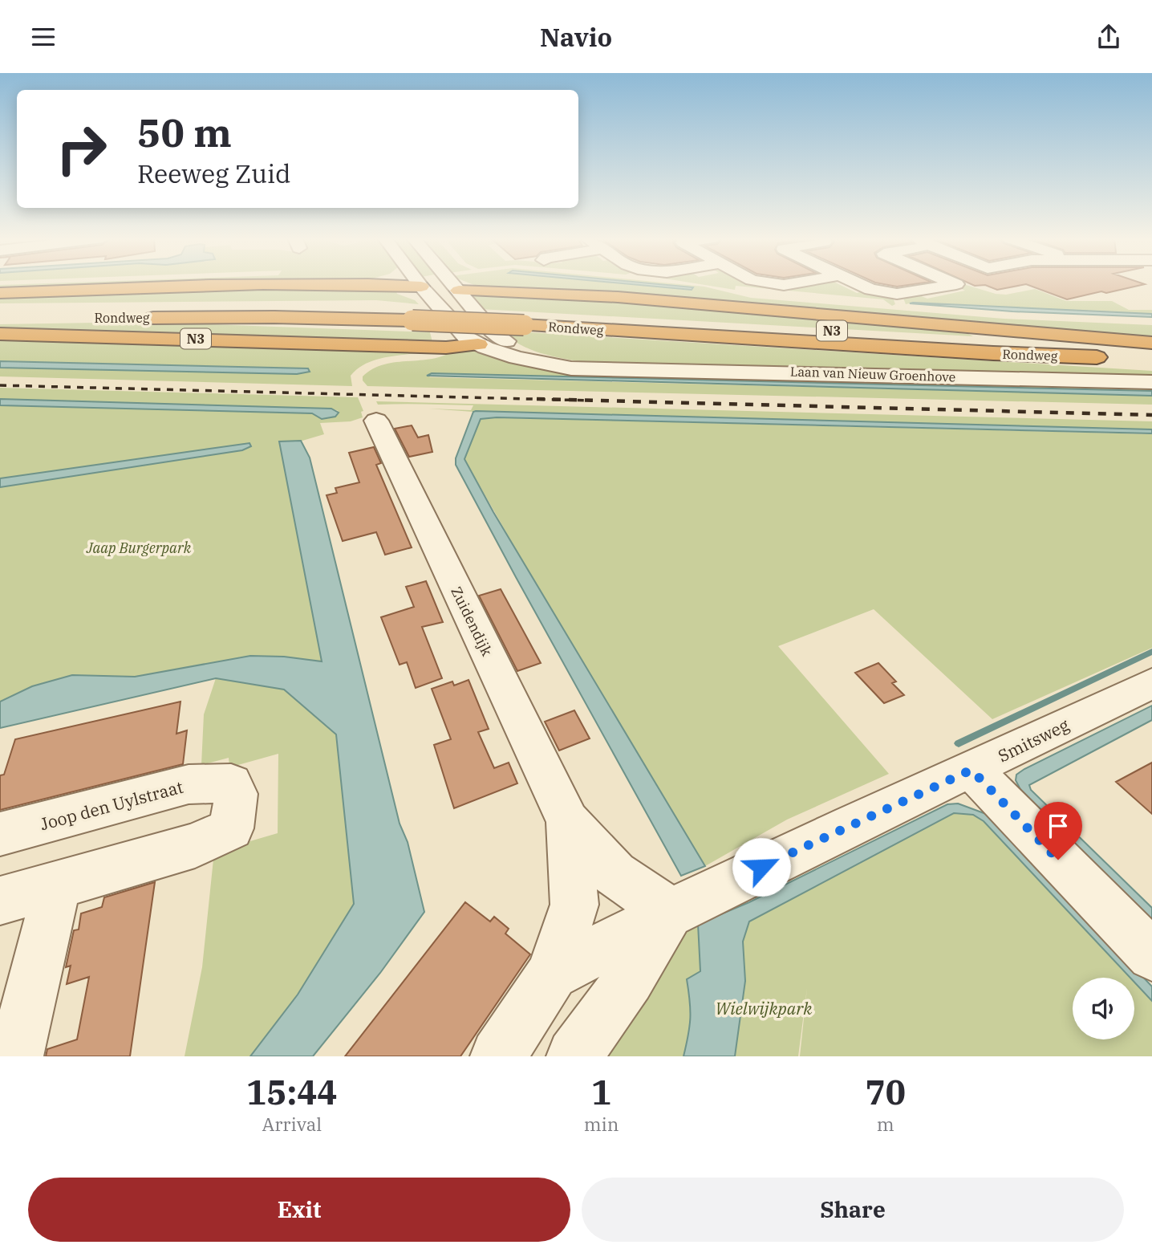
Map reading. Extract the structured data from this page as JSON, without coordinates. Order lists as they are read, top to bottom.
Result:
{
  "streets": {
    "highway": ["Rondweg", "N3"],
    "street": [
      "Laan van Nieuw Groenhove",
      "Zuidendijk",
      "Smitsweg",
      "Joop den Uylstraat"
    ]
  },
  "crossings": [
    ["Rondweg", "N3"],
    ["N3", "Laan van Nieuw Groenhove"],
    ["Zuidendijk", "Smitsweg"]
  ],
  "parks": ["Jaap Burgerpark", "Wielwijkpark"],
  "page": {
    "header": "Navio",
    "turn": ["50 m", "Reeweg Zuid"],
    "eta": [
      "15:44",
      "Arrival",
      "1",
      "min",
      "70",
      "m"
    ],
    "buttons": ["Exit", "Share"]
  }
}
